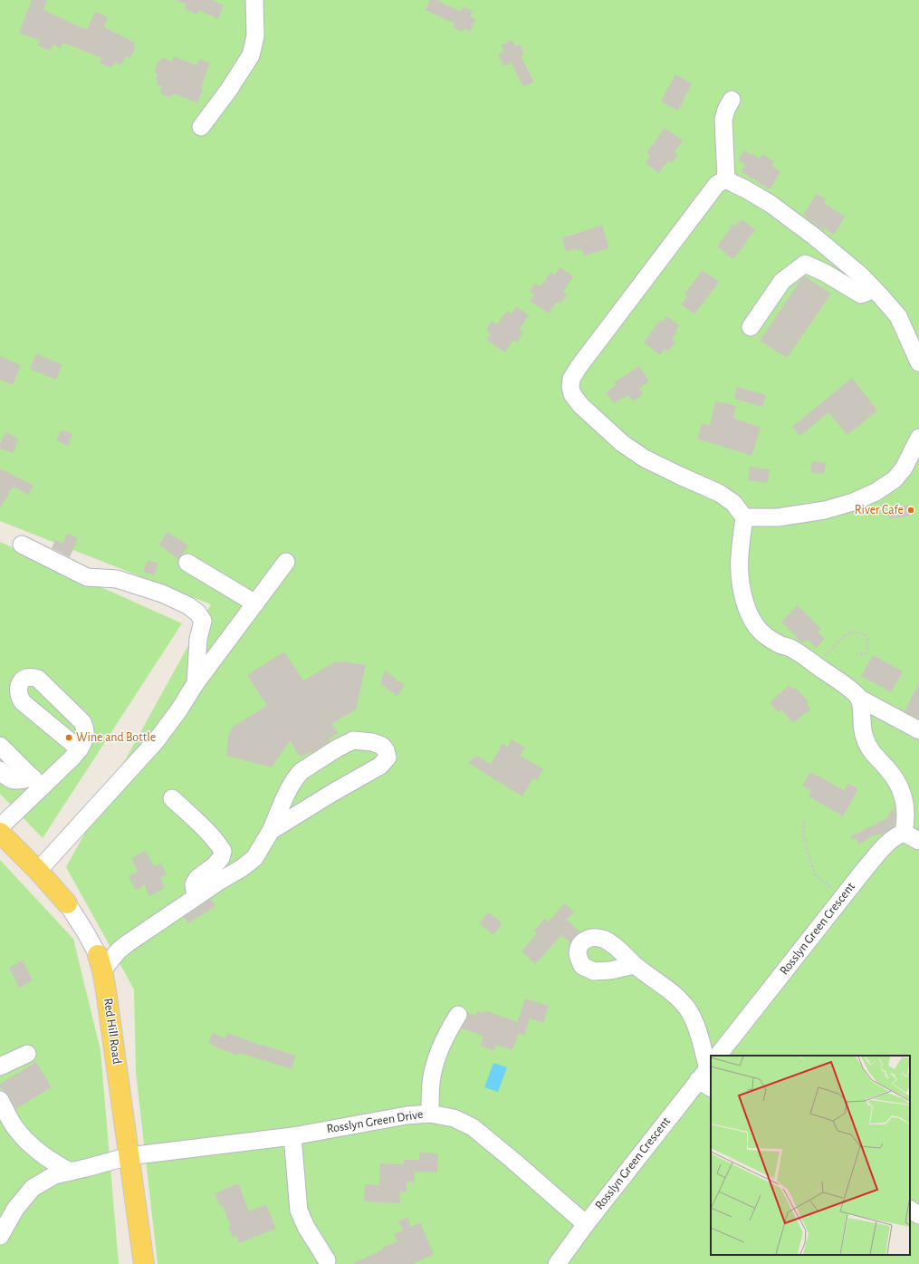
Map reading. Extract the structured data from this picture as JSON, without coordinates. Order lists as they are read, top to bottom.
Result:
{
  "streets": {
    "main road": ["Red Hill Road"],
    "street": ["Rosslyn Green Crescent", "Rosslyn Green Drive"]
  },
  "crossings": [
    ["Rosslyn Green Crescent", "Rosslyn Green Drive"],
    ["Red Hill Road", "Rosslyn Green Drive"]
  ],
  "places": ["River Cafe", "Wine and Bottle"]
}
